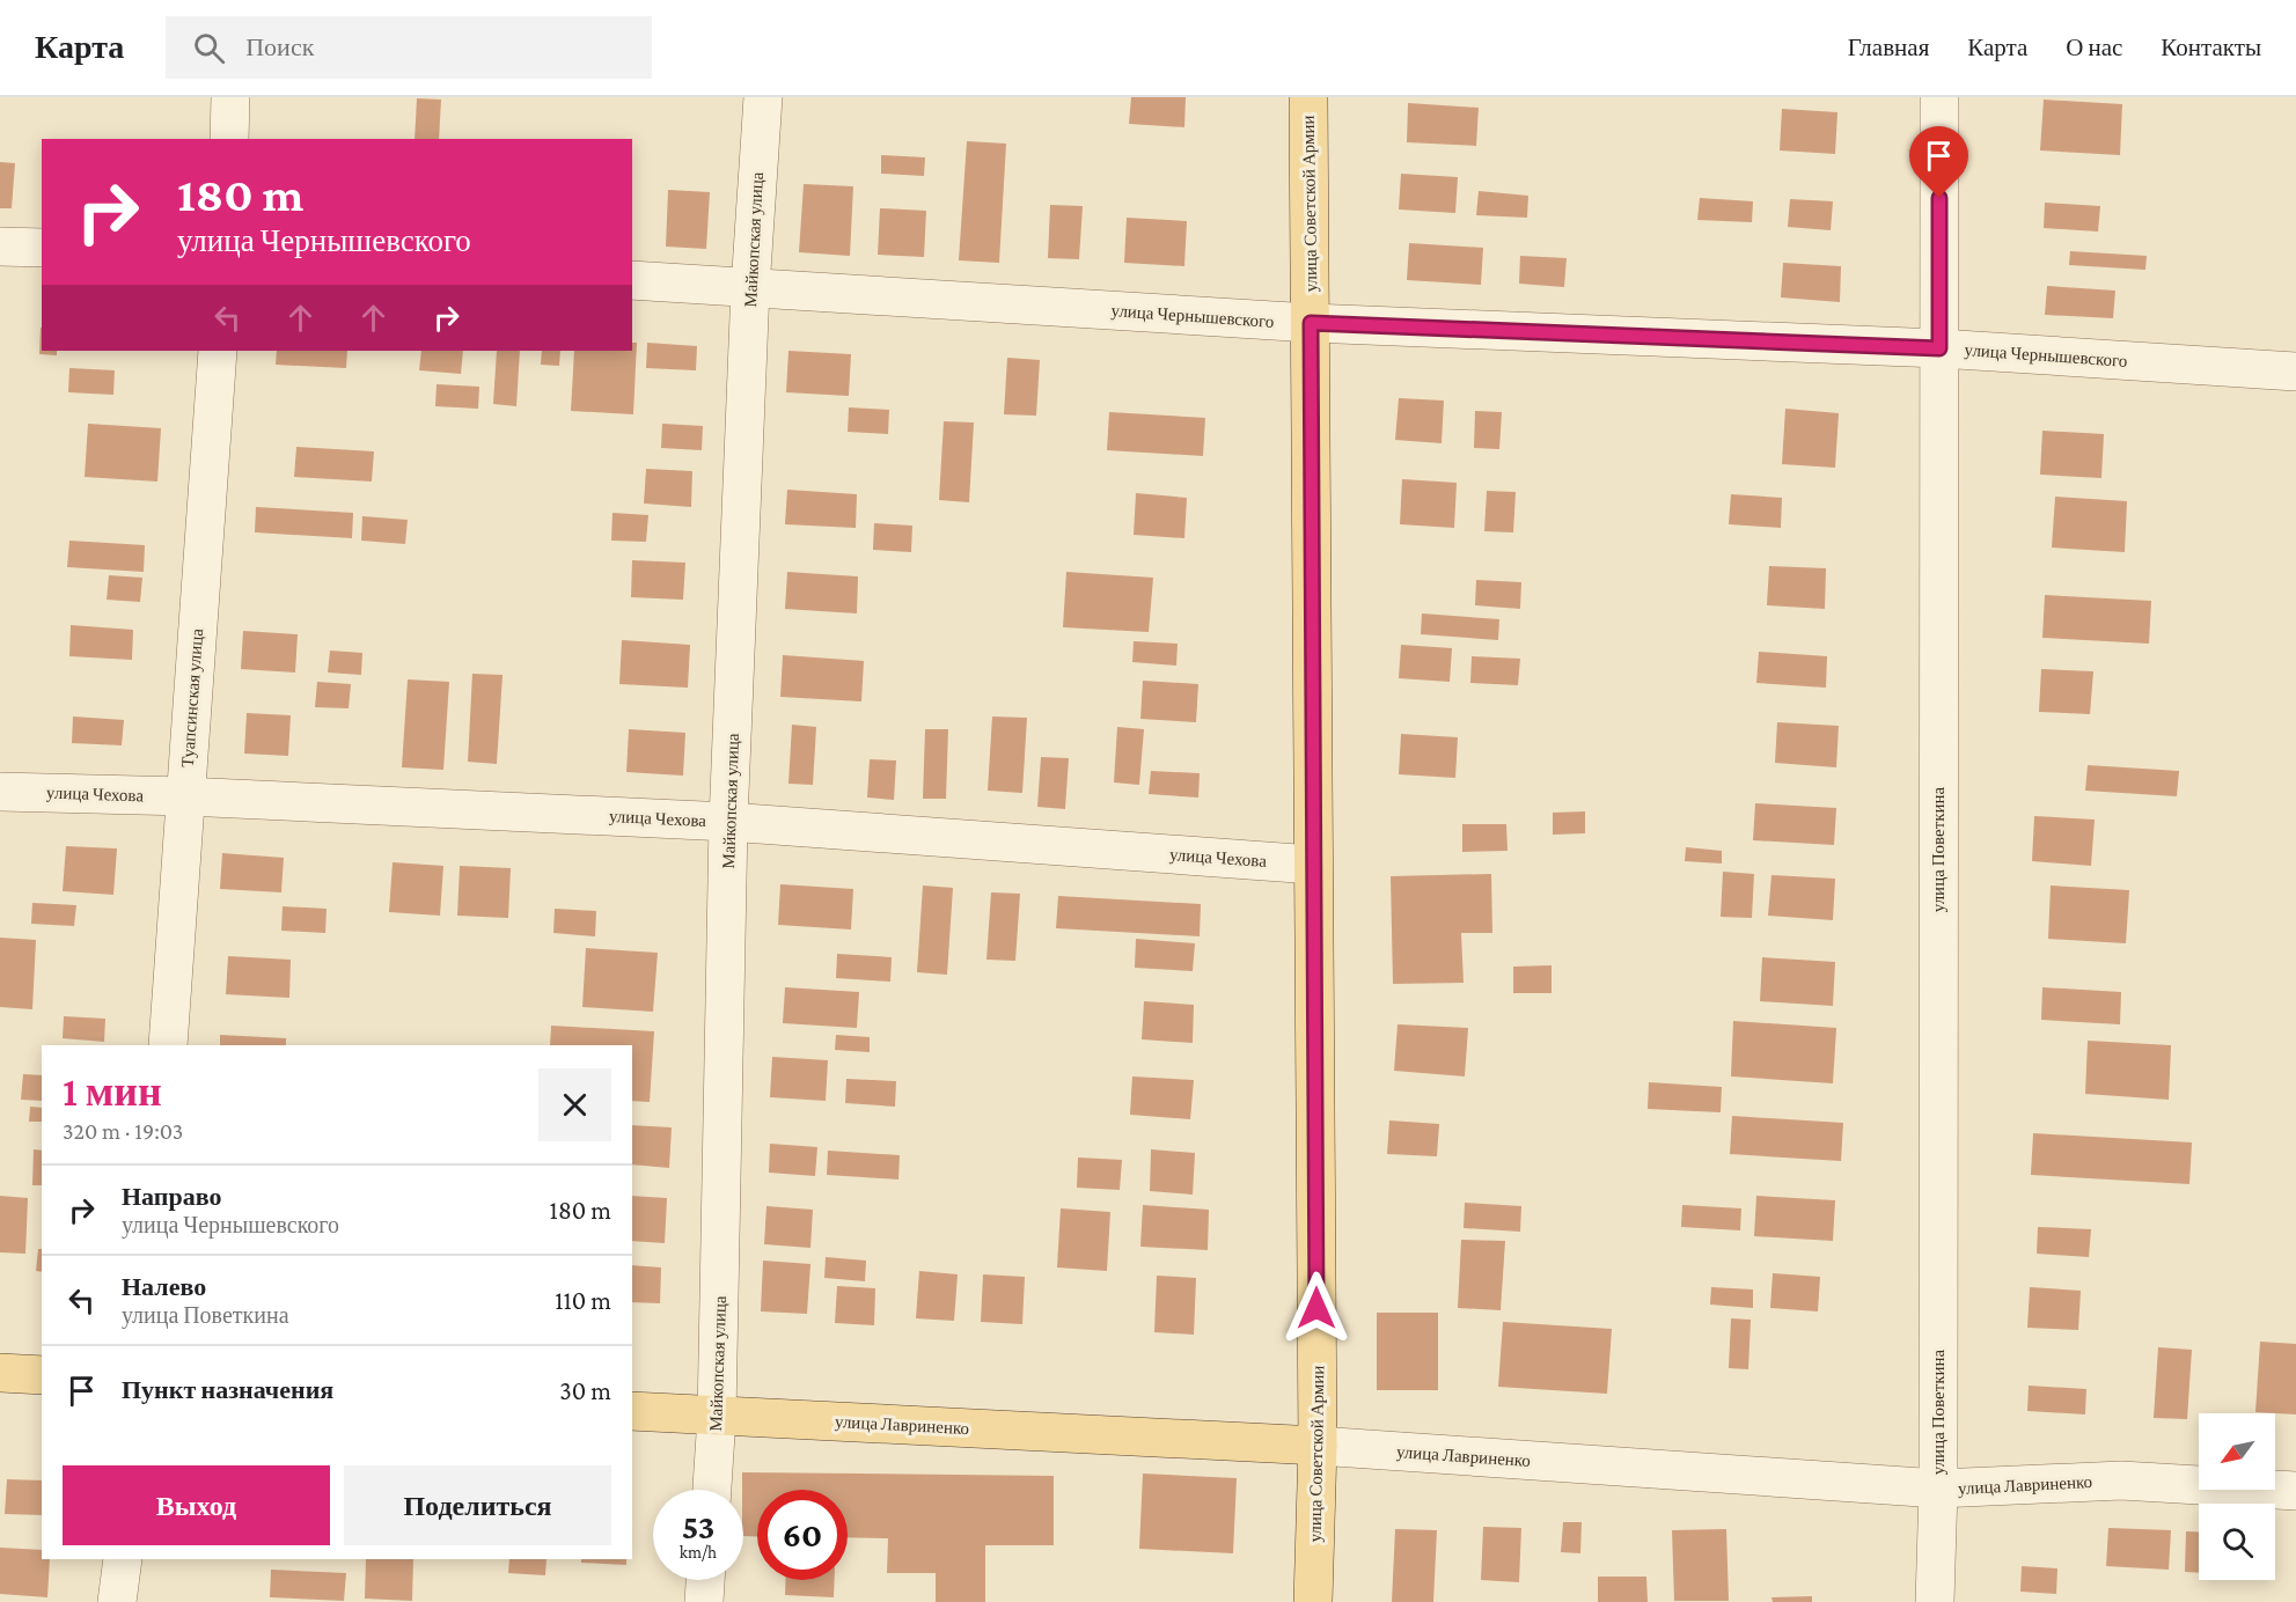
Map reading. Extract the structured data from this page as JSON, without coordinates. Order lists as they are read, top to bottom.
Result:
{
  "streets": {
    "main road": ["улица Советской Армии", "улица Лавриненко"],
    "street": [
      "Майкопская улица",
      "улица Чернышевского",
      "Туапсинская улица",
      "улица Чехова",
      "улица Поветкина"
    ]
  },
  "crossings": [
    ["улица Советской Армии", "улица Чернышевского"],
    ["улица Советской Армии", "улица Чехова"],
    ["улица Советской Армии", "улица Лавриненко"],
    ["Майкопская улица", "улица Чернышевского"],
    ["Майкопская улица", "улица Чехова"],
    ["Майкопская улица", "улица Лавриненко"],
    ["улица Чернышевского", "улица Поветкина"],
    ["Туапсинская улица", "улица Чехова"],
    ["улица Поветкина", "улица Лавриненко"]
  ],
  "north": "bottom left",
  "page": {
    "header": "Карта",
    "search": "Поиск",
    "nav": [
      "Главная",
      "Карта",
      "О нас",
      "Контакты"
    ],
    "turn": ["180 m", "улица Чернышевского"],
    "heading": ["1 мин", "320 m · 19:03"],
    "list": [
      {
        "name": "Направо",
        "note": "улица Чернышевского",
        "value": "180 m"
      },
      {
        "name": "Налево",
        "note": "улица Поветкина",
        "value": "110 m"
      },
      {
        "name": "Пункт назначения",
        "value": "30 m"
      }
    ],
    "buttons": ["Выход", "Поделиться"],
    "speed": "53 km/h",
    "limit": "60"
  }
}
